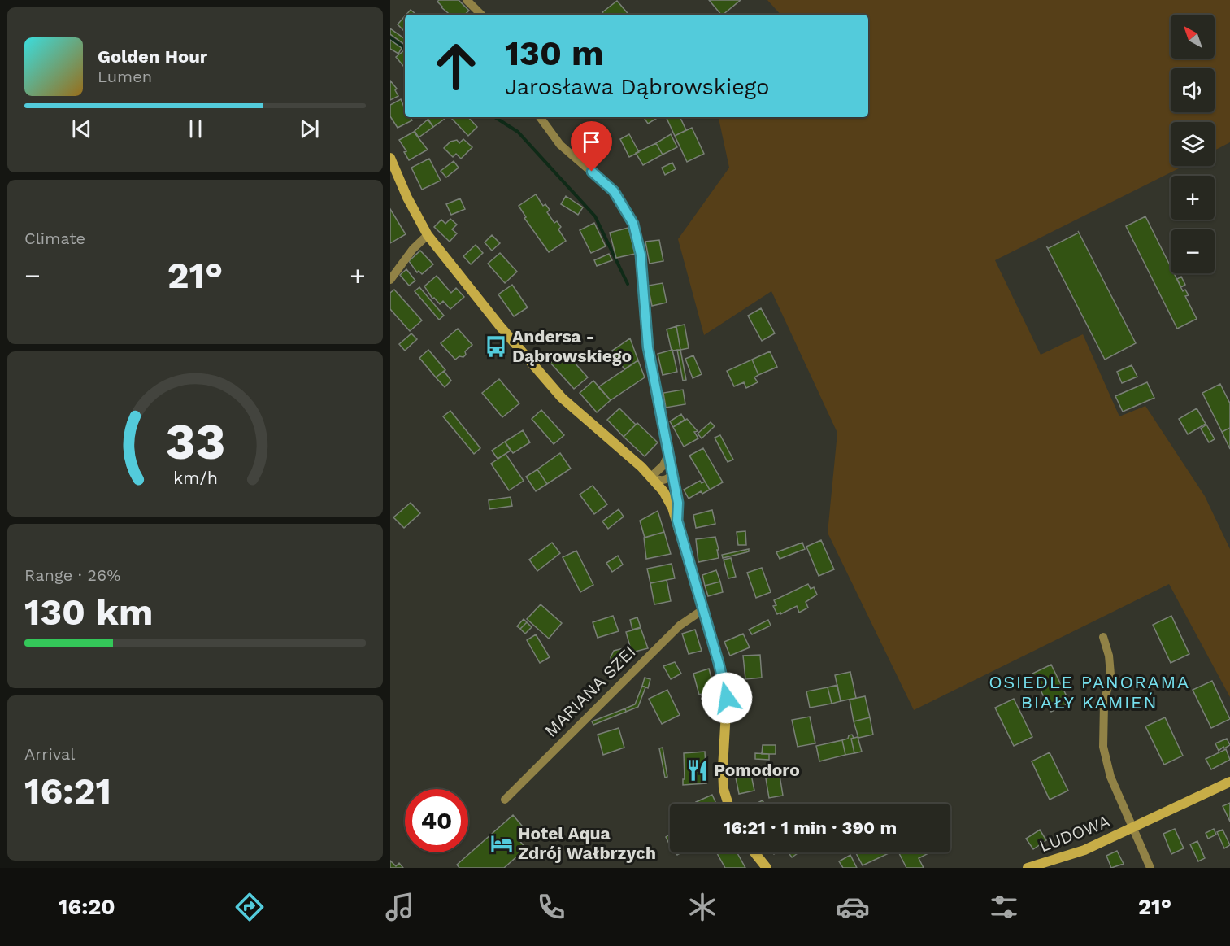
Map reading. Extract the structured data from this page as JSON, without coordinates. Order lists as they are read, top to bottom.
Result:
{
  "streets": {
    "street": ["MARIANA SZEI", "LUDOWA"]
  },
  "districts": ["OSIEDLE PANORAMA BIAŁY KAMIEŃ"],
  "places": {
    "bus stop": ["Andersa - Dąbrowskiego"],
    "restaurant": ["Pomodoro"],
    "hotel": ["Hotel Aqua Zdrój Wałbrzych"]
  },
  "north": "top left",
  "page": {
    "map_buttons": ["+", "−"],
    "turn": ["130 m", "Jarosława Dąbrowskiego"],
    "song": ["Golden Hour", "Lumen"],
    "tile": [
      "Climate",
      ["Range · 26%", "130 km"],
      ["Arrival", "16:21"]
    ],
    "heat": ["−", "21°", "+"],
    "limit": "40",
    "trip": "16:21 · 1 min · 390 m",
    "tabs": ["16:20", "21°"],
    "gauge": ["33", "km/h"]
  }
}
